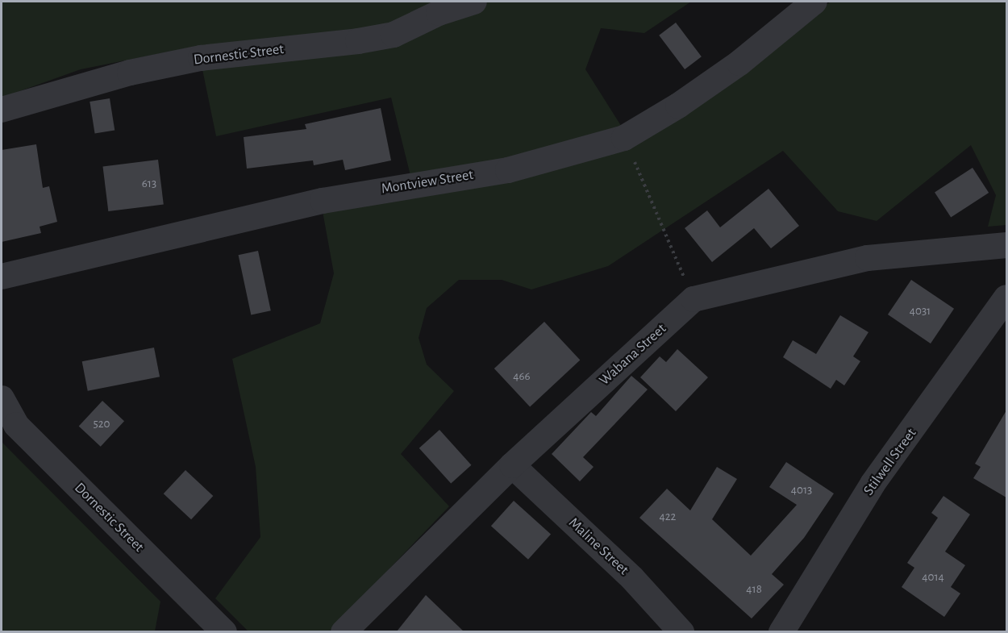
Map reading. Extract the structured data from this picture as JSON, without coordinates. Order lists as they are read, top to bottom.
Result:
{
  "streets": {
    "street": [
      "Dornestic Street",
      "Montview Street",
      "Wabana Street",
      "Stilwell Street",
      "Maline Street"
    ]
  },
  "crossings": [
    ["Wabana Street", "Maline Street"]
  ],
  "house_numbers": [
    "613",
    "4031",
    "466",
    "520",
    "4013",
    "422",
    "4014",
    "418"
  ]
}
